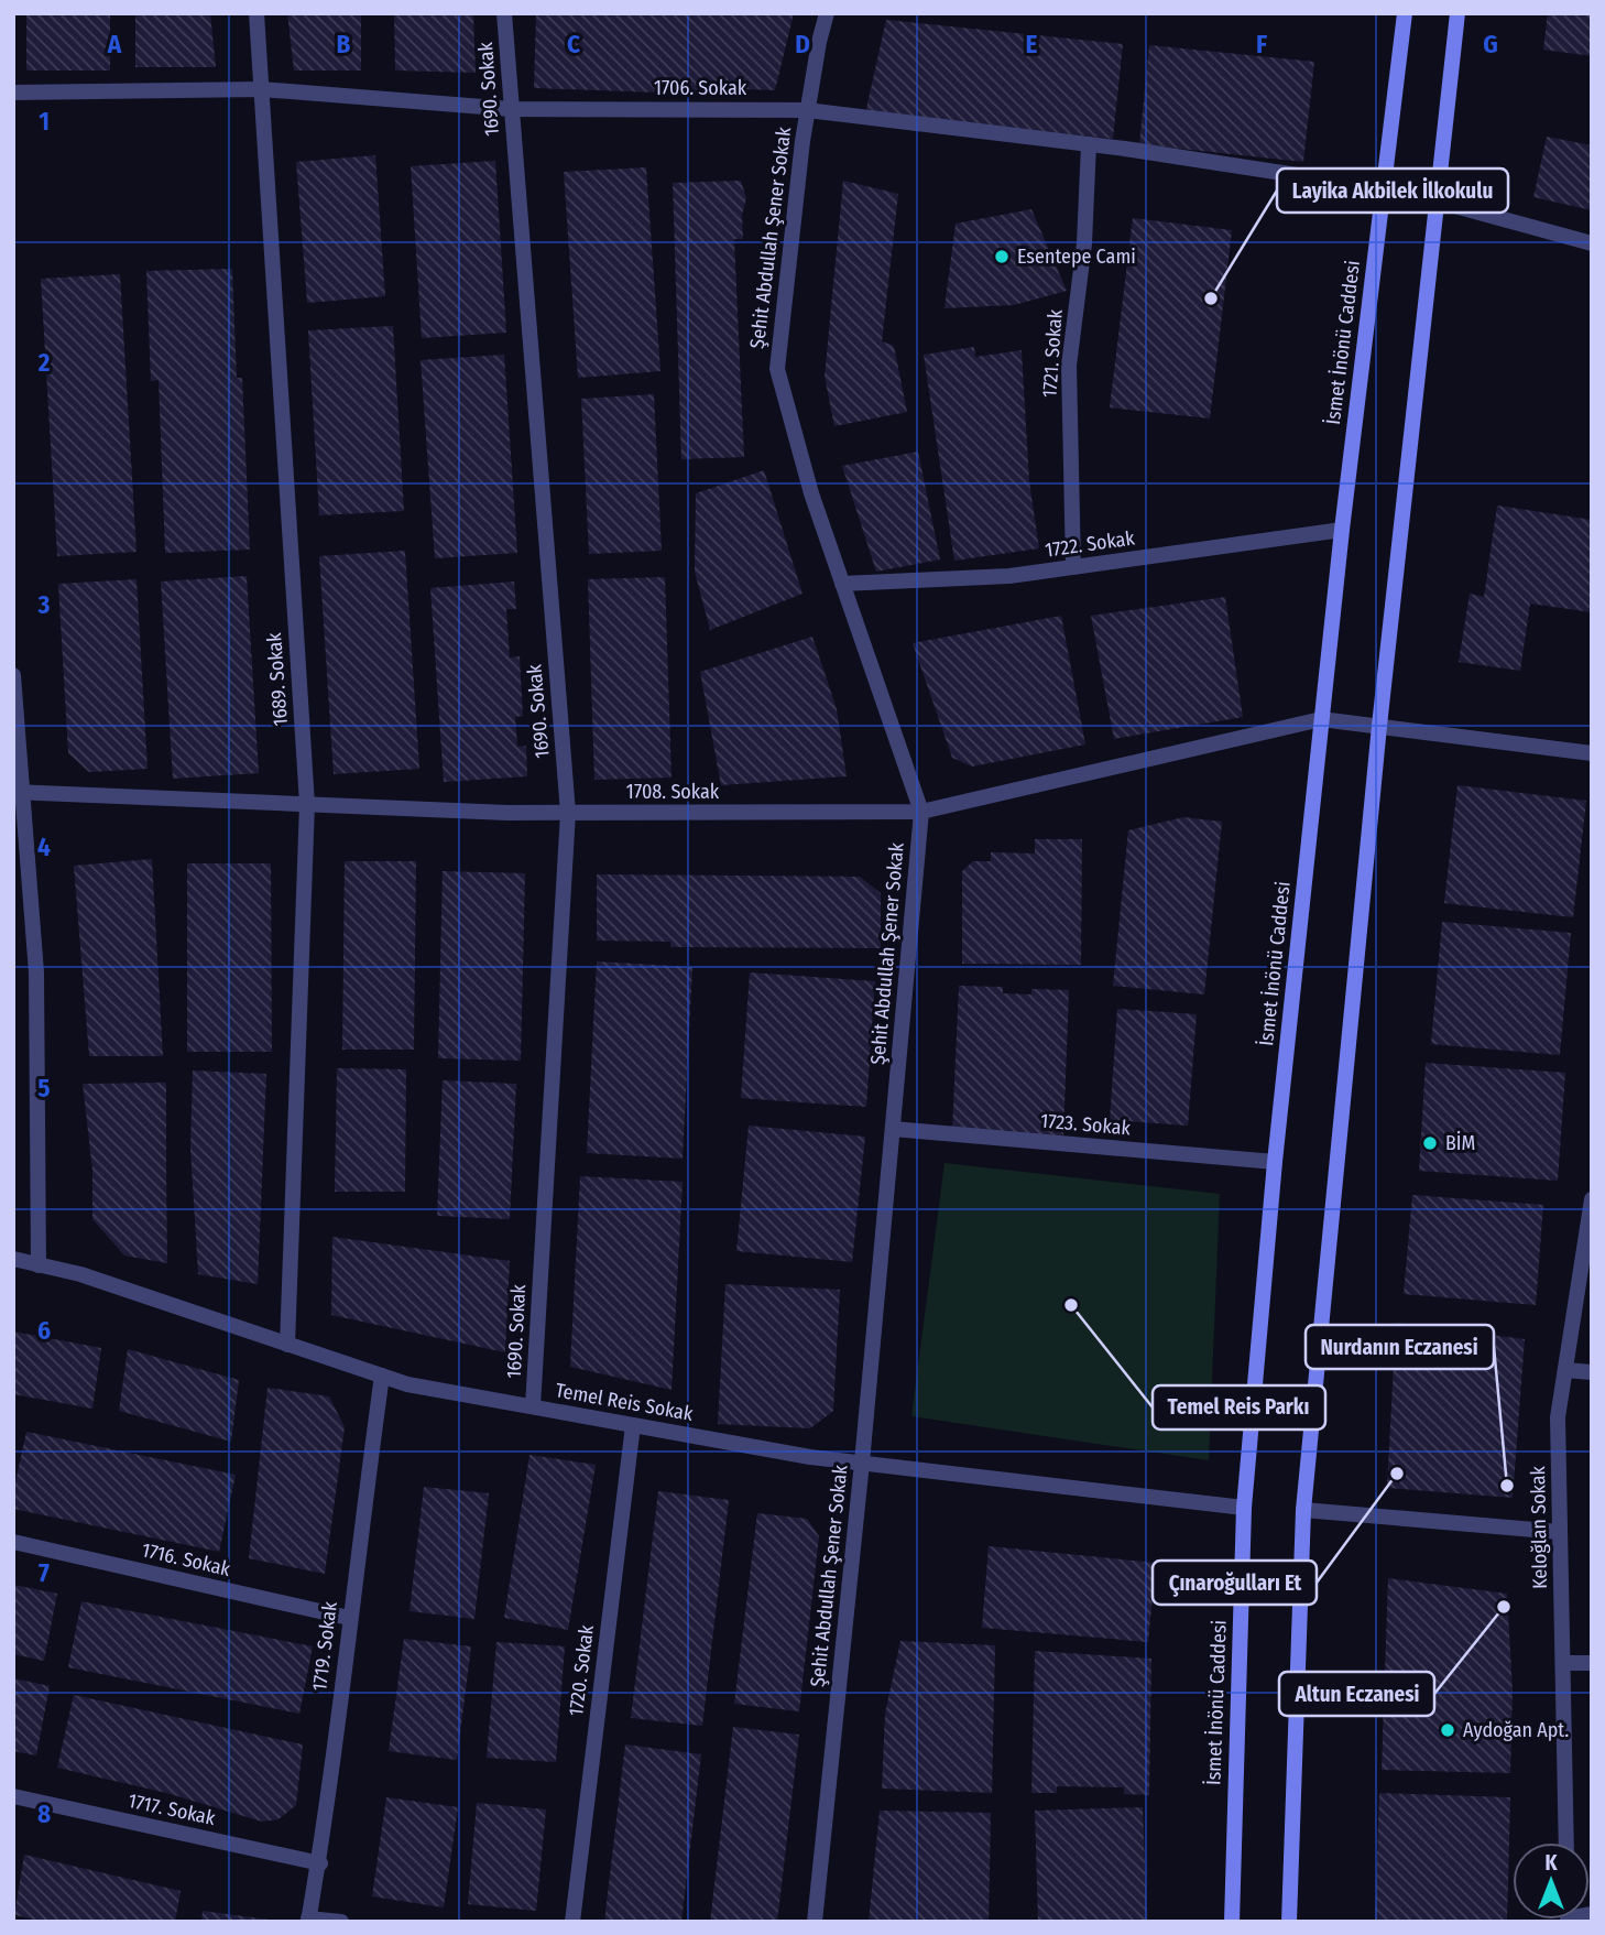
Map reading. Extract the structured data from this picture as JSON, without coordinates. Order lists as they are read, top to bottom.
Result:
{
  "streets": {
    "main road": ["İsmet İnönü Caddesi"],
    "street": [
      "1706. Sokak",
      "1690. Sokak",
      "Şehit Abdullah Şener Sokak",
      "1721. Sokak",
      "1722. Sokak",
      "1689. Sokak",
      "1708. Sokak",
      "1723. Sokak",
      "Temel Reis Sokak",
      "Keloğlan Sokak",
      "1716. Sokak",
      "1719. Sokak",
      "1720. Sokak",
      "1717. Sokak"
    ]
  },
  "crossings": [
    ["1706. Sokak", "1690. Sokak"],
    ["1706. Sokak", "Şehit Abdullah Şener Sokak"],
    ["1706. Sokak", "İsmet İnönü Caddesi"],
    ["1706. Sokak", "1721. Sokak"],
    ["1706. Sokak", "1689. Sokak"],
    ["1690. Sokak", "1708. Sokak"],
    ["1690. Sokak", "Temel Reis Sokak"],
    ["Şehit Abdullah Şener Sokak", "1722. Sokak"],
    ["Şehit Abdullah Şener Sokak", "1708. Sokak"],
    ["Şehit Abdullah Şener Sokak", "1723. Sokak"],
    ["Şehit Abdullah Şener Sokak", "Temel Reis Sokak"],
    ["İsmet İnönü Caddesi", "1722. Sokak"],
    ["İsmet İnönü Caddesi", "1708. Sokak"],
    ["İsmet İnönü Caddesi", "1723. Sokak"],
    ["İsmet İnönü Caddesi", "Temel Reis Sokak"],
    ["1721. Sokak", "1722. Sokak"],
    ["1689. Sokak", "1708. Sokak"],
    ["1689. Sokak", "Temel Reis Sokak"],
    ["Temel Reis Sokak", "1719. Sokak"],
    ["Temel Reis Sokak", "1720. Sokak"],
    ["1716. Sokak", "1719. Sokak"],
    ["1719. Sokak", "1717. Sokak"]
  ],
  "places": [
    "Esentepe Cami",
    "Layika Akbilek İlkokulu",
    "BİM",
    "Temel Reis Parkı",
    "Çınaroğulları Et",
    "Nurdanın Eczanesi",
    "Altun Eczanesi",
    "Aydoğan Apt."
  ],
  "north": "top",
  "grid": {
    "columns": [
      "A",
      "B",
      "C",
      "D",
      "E",
      "F",
      "G"
    ],
    "rows": [
      "1",
      "2",
      "3",
      "4",
      "5",
      "6",
      "7",
      "8"
    ]
  }
}
